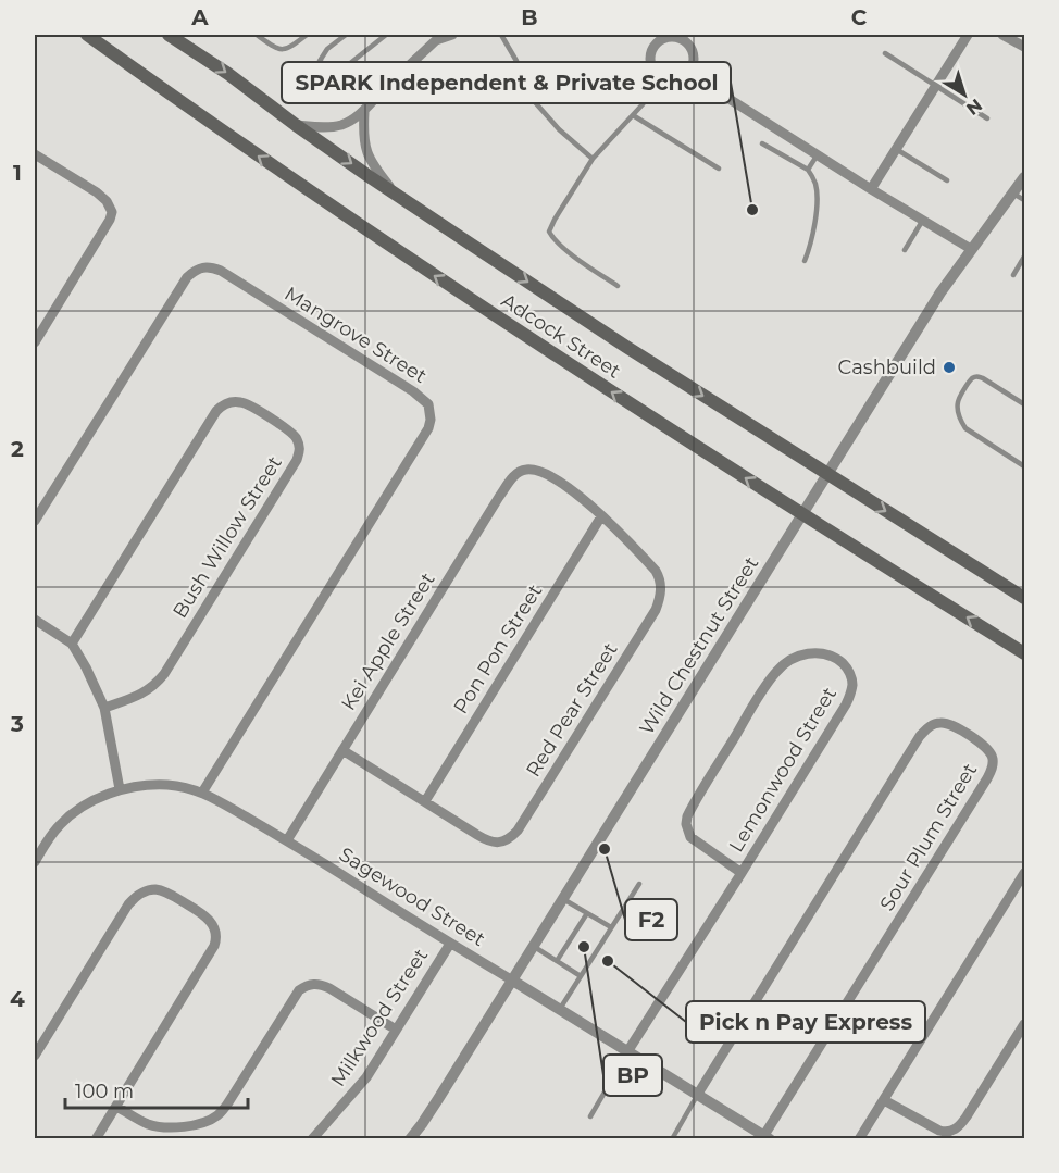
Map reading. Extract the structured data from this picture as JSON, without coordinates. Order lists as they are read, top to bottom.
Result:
{
  "streets": {
    "main road": ["Adcock Street"],
    "street": [
      "Mangrove Street",
      "Bush Willow Street",
      "Kei Apple Street",
      "Wild Chestnut Street",
      "Pon Pon Street",
      "Red Pear Street",
      "Lemonwood Street",
      "Sour Plum Street",
      "Sagewood Street",
      "Milkwood Street"
    ]
  },
  "crossings": [
    ["Mangrove Street", "Sagewood Street"],
    ["Adcock Street", "Wild Chestnut Street"],
    ["Kei Apple Street", "Red Pear Street"],
    ["Kei Apple Street", "Sagewood Street"],
    ["Wild Chestnut Street", "Sagewood Street"],
    ["Pon Pon Street", "Red Pear Street"],
    ["Lemonwood Street", "Sagewood Street"],
    ["Sour Plum Street", "Sagewood Street"],
    ["Sagewood Street", "Milkwood Street"]
  ],
  "places": [
    "SPARK Independent & Private School",
    "Cashbuild",
    "F2",
    "BP",
    "Pick n Pay Express"
  ],
  "scale_bar": "100 m",
  "north": "bottom right",
  "grid": {
    "columns": ["A", "B", "C"],
    "rows": [
      "1",
      "2",
      "3",
      "4"
    ]
  }
}
